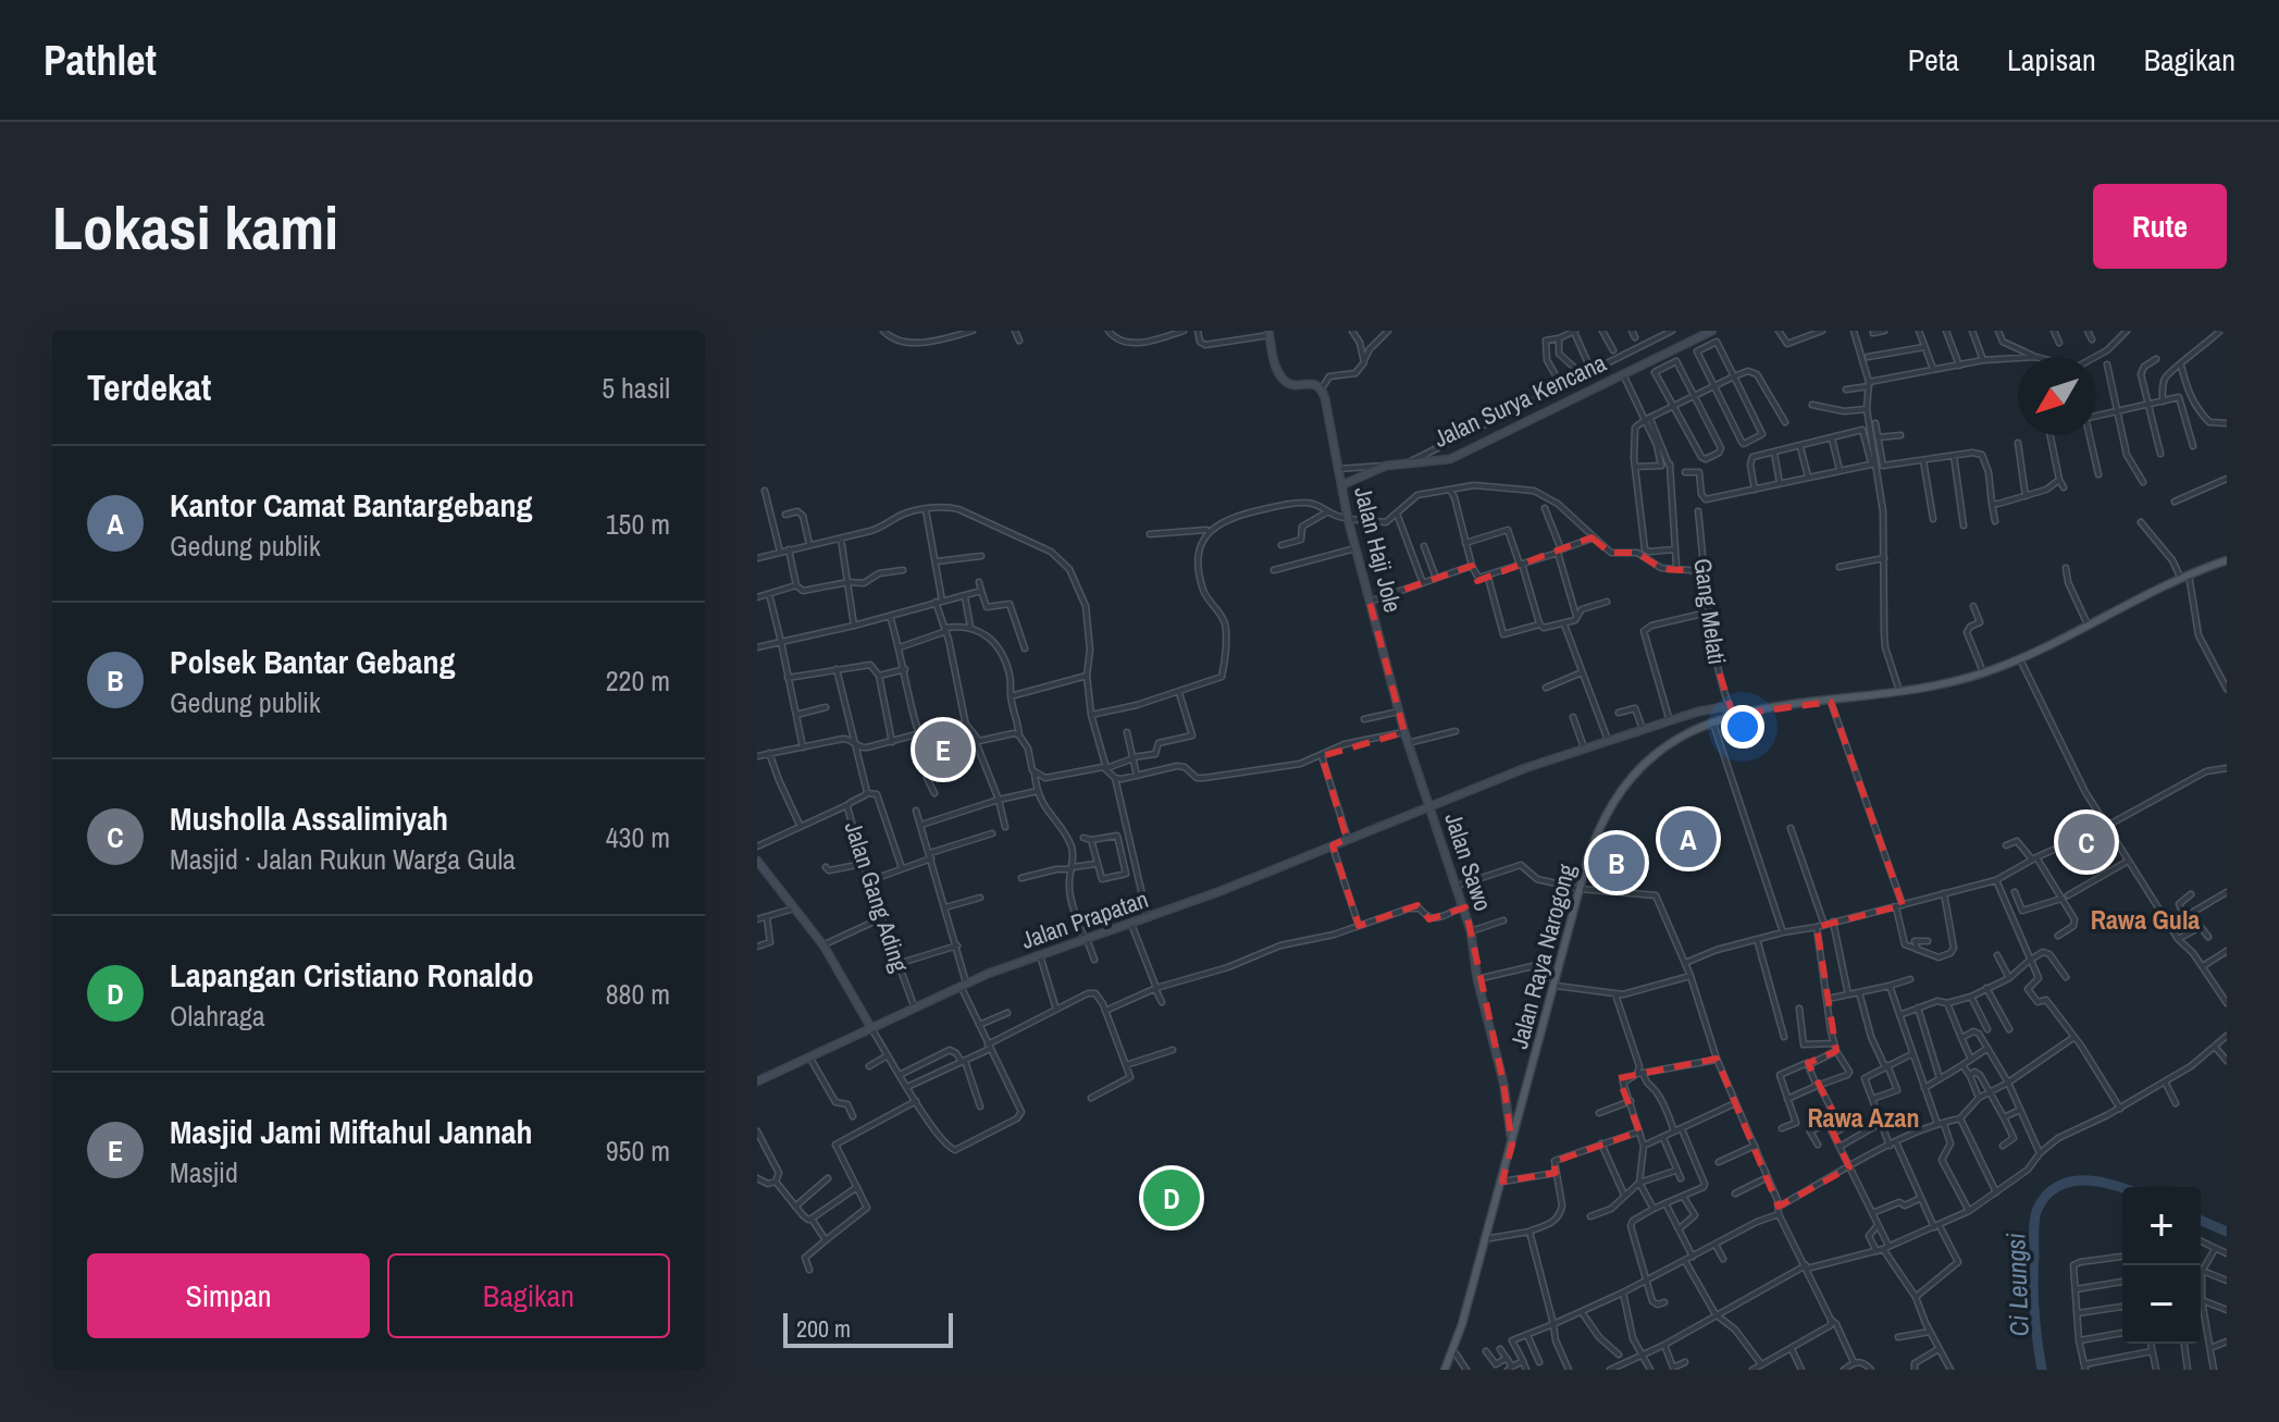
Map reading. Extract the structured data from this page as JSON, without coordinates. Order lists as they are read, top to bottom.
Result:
{
  "streets": {
    "main road": [
      "Jalan Surya Kencana",
      "Jalan Haji Jole",
      "Jalan Sawo",
      "Jalan Prapatan",
      "Jalan Raya Narogong"
    ],
    "street": ["Gang Melati", "Jalan Gang Ading"]
  },
  "crossings": [
    ["Jalan Surya Kencana", "Jalan Haji Jole"],
    ["Jalan Haji Jole", "Jalan Sawo"],
    ["Jalan Haji Jole", "Jalan Prapatan"],
    ["Gang Melati", "Jalan Sawo"],
    ["Gang Melati", "Jalan Raya Narogong"],
    ["Jalan Sawo", "Jalan Prapatan"],
    ["Jalan Sawo", "Jalan Raya Narogong"],
    ["Jalan Gang Ading", "Jalan Prapatan"]
  ],
  "districts": ["Rawa Gula", "Rawa Azan"],
  "water": ["Ci Leungsi"],
  "scale_bar": "200 m",
  "north": "bottom left",
  "page": {
    "header": "Pathlet",
    "nav": ["Peta", "Lapisan", "Bagikan"],
    "buttons": [
      "Rute",
      ["Simpan", "Bagikan"]
    ],
    "title": "Lokasi kami",
    "heading": ["Terdekat", "5 hasil"],
    "list": [
      {
        "mark": "A",
        "name": "Kantor Camat Bantargebang",
        "note": "Gedung publik",
        "value": "150 m"
      },
      {
        "mark": "B",
        "name": "Polsek Bantar Gebang",
        "note": "Gedung publik",
        "value": "220 m"
      },
      {
        "mark": "C",
        "name": "Musholla Assalimiyah",
        "note": "Masjid · Jalan Rukun Warga Gula",
        "value": "430 m"
      },
      {
        "mark": "D",
        "name": "Lapangan Cristiano Ronaldo",
        "note": "Olahraga",
        "value": "880 m"
      },
      {
        "mark": "E",
        "name": "Masjid Jami Miftahul Jannah",
        "note": "Masjid",
        "value": "950 m"
      }
    ],
    "pins": [
      "E",
      "A",
      "C",
      "B",
      "D"
    ],
    "map_buttons": ["+", "−"],
    "scale": "200 m"
  }
}
